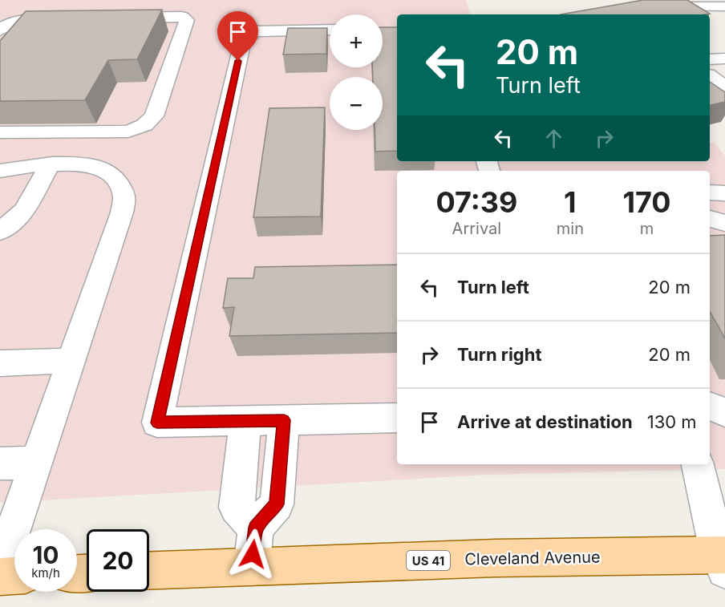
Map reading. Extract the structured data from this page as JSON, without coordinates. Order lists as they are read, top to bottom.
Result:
{
  "streets": {
    "main road": ["Cleveland Avenue", "US 41"]
  },
  "page": {
    "map_buttons": ["+", "−"],
    "turn": ["20 m", "Turn left"],
    "eta": [
      "07:39",
      "Arrival",
      "1",
      "min",
      "170",
      "m"
    ],
    "list": [
      {
        "name": "Turn left",
        "value": "20 m"
      },
      {
        "name": "Turn right",
        "value": "20 m"
      },
      {
        "name": "Arrive at destination",
        "value": "130 m"
      }
    ],
    "speed": "10 km/h",
    "limit": "20"
  }
}
